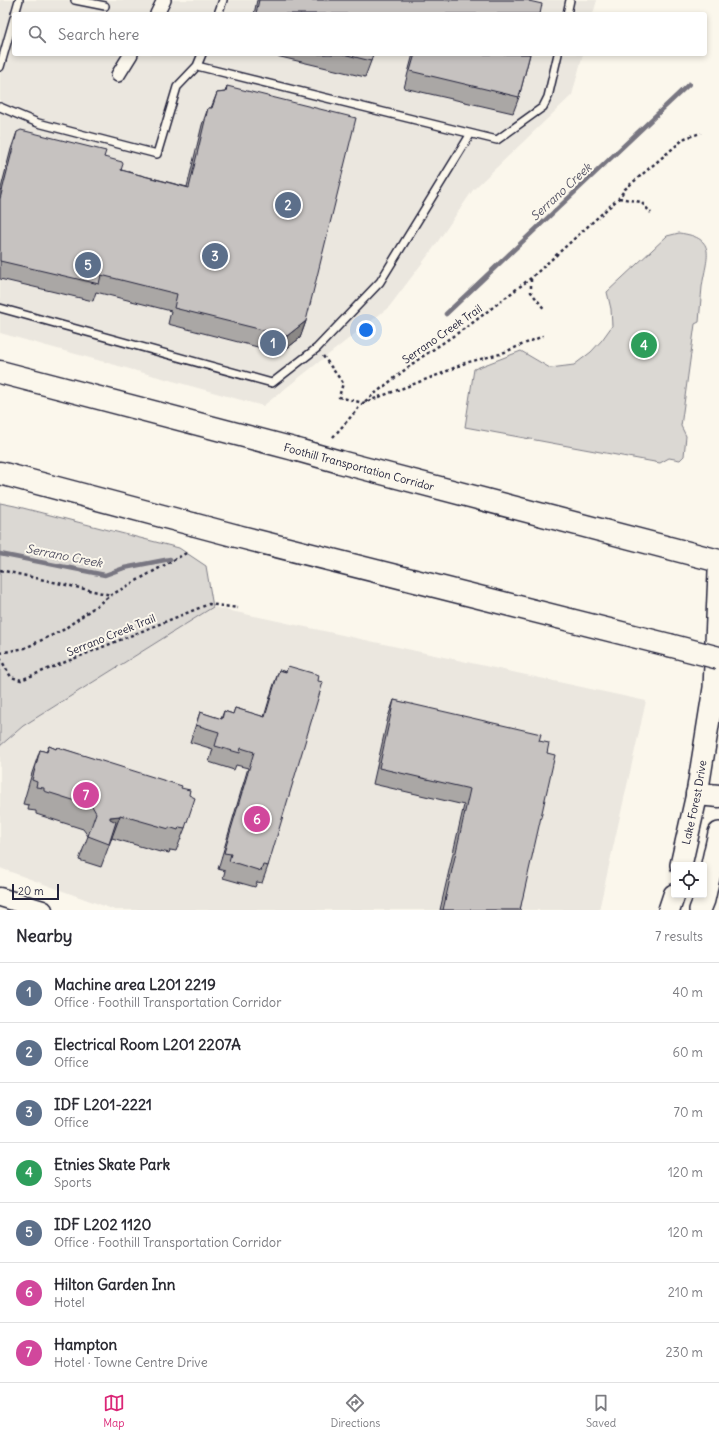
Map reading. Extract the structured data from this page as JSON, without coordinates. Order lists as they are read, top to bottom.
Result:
{
  "streets": {
    "highway": ["Foothill Transportation Corridor"],
    "main road": ["Lake Forest Drive"],
    "path": ["Serrano Creek Trail"]
  },
  "water": ["Serrano Creek"],
  "scale_bar": "20 m",
  "page": {
    "search": "Search here",
    "pins": [
      "2",
      "3",
      "5",
      "1",
      "4",
      "7",
      "6"
    ],
    "scale": "20 m",
    "heading": ["Nearby", "7 results"],
    "list": [
      {
        "mark": "1",
        "name": "Machine area L201 2219",
        "note": "Office · Foothill Transportation Corridor",
        "value": "40 m"
      },
      {
        "mark": "2",
        "name": "Electrical Room L201 2207A",
        "note": "Office",
        "value": "60 m"
      },
      {
        "mark": "3",
        "name": "IDF L201-2221",
        "note": "Office",
        "value": "70 m"
      },
      {
        "mark": "4",
        "name": "Etnies Skate Park",
        "note": "Sports",
        "value": "120 m"
      },
      {
        "mark": "5",
        "name": "IDF L202 1120",
        "note": "Office · Foothill Transportation Corridor",
        "value": "120 m"
      },
      {
        "mark": "6",
        "name": "Hilton Garden Inn",
        "note": "Hotel",
        "value": "210 m"
      },
      {
        "mark": "7",
        "name": "Hampton",
        "note": "Hotel · Towne Centre Drive",
        "value": "230 m"
      }
    ],
    "nav": ["Map", "Directions", "Saved"]
  }
}
